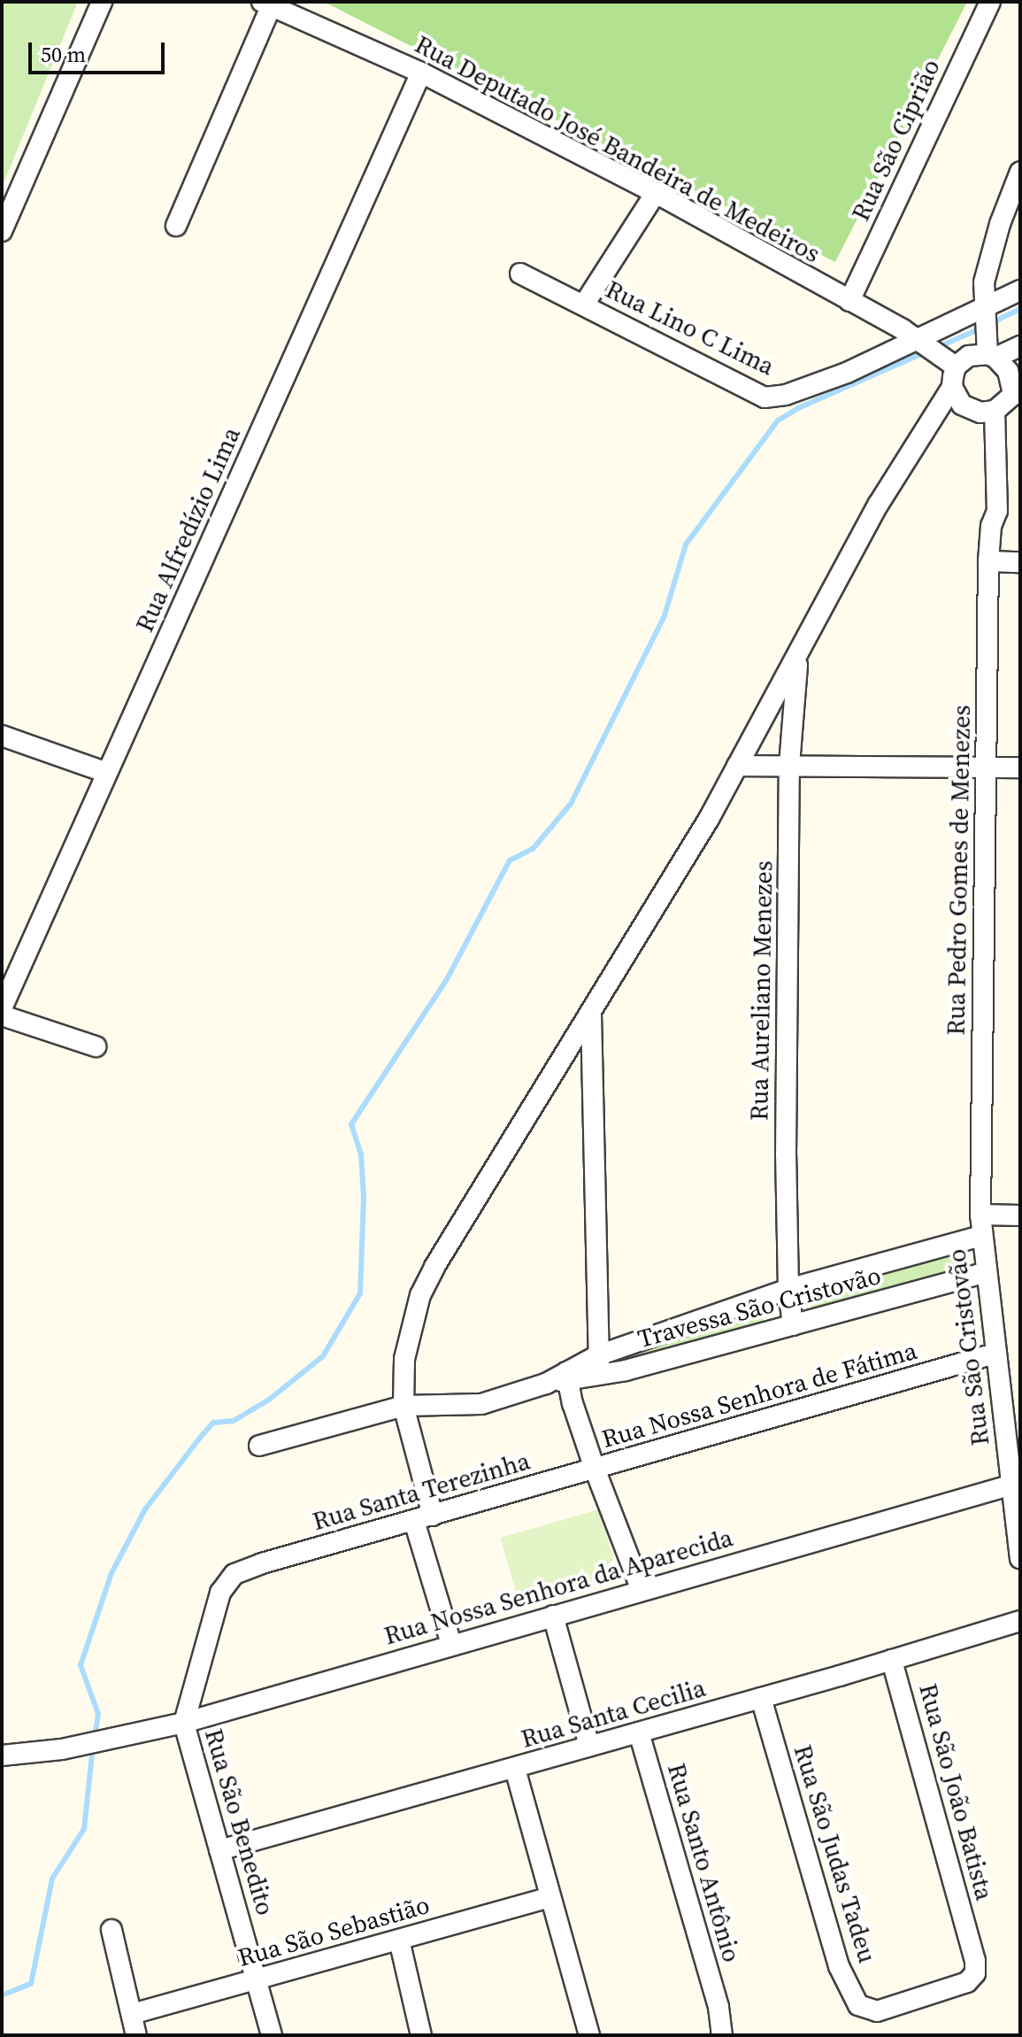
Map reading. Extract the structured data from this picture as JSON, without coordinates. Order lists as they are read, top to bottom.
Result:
{
  "streets": {
    "street": [
      "Rua São Ciprião",
      "Rua Deputado José Bandeira de Medeiros",
      "Rua Lino C Lima",
      "Rua Alfredízio Lima",
      "Rua Pedro Gomes de Menezes",
      "Rua Aureliano Menezes",
      "Travessa São Cristovão",
      "Rua São Cristovão",
      "Rua Nossa Senhora de Fátima",
      "Rua Santa Terezinha",
      "Rua Nossa Senhora da Aparecida",
      "Rua Santa Cecilia",
      "Rua São João Batista",
      "Rua São Benedito",
      "Rua São Judas Tadeu",
      "Rua Santo Antônio",
      "Rua São Sebastião"
    ]
  },
  "crossings": [
    ["Rua São Ciprião", "Rua Deputado José Bandeira de Medeiros"],
    ["Rua Deputado José Bandeira de Medeiros", "Rua Lino C Lima"],
    ["Rua Deputado José Bandeira de Medeiros", "Rua Alfredízio Lima"],
    ["Rua Pedro Gomes de Menezes", "Rua São Cristovão"],
    ["Rua Aureliano Menezes", "Travessa São Cristovão"],
    ["Travessa São Cristovão", "Rua São Cristovão"],
    ["Travessa São Cristovão", "Rua Nossa Senhora de Fátima"],
    ["Rua São Cristovão", "Rua Nossa Senhora de Fátima"],
    ["Rua São Cristovão", "Rua Nossa Senhora da Aparecida"],
    ["Rua Nossa Senhora de Fátima", "Rua Santa Terezinha"],
    ["Rua Santa Terezinha", "Rua São Benedito"],
    ["Rua Nossa Senhora da Aparecida", "Rua São Benedito"],
    ["Rua Santa Cecilia", "Rua São João Batista"],
    ["Rua Santa Cecilia", "Rua São Benedito"],
    ["Rua Santa Cecilia", "Rua São Judas Tadeu"],
    ["Rua Santa Cecilia", "Rua Santo Antônio"],
    ["Rua São João Batista", "Rua São Judas Tadeu"],
    ["Rua São Benedito", "Rua São Sebastião"]
  ],
  "scale_bar": "50 m"
}
